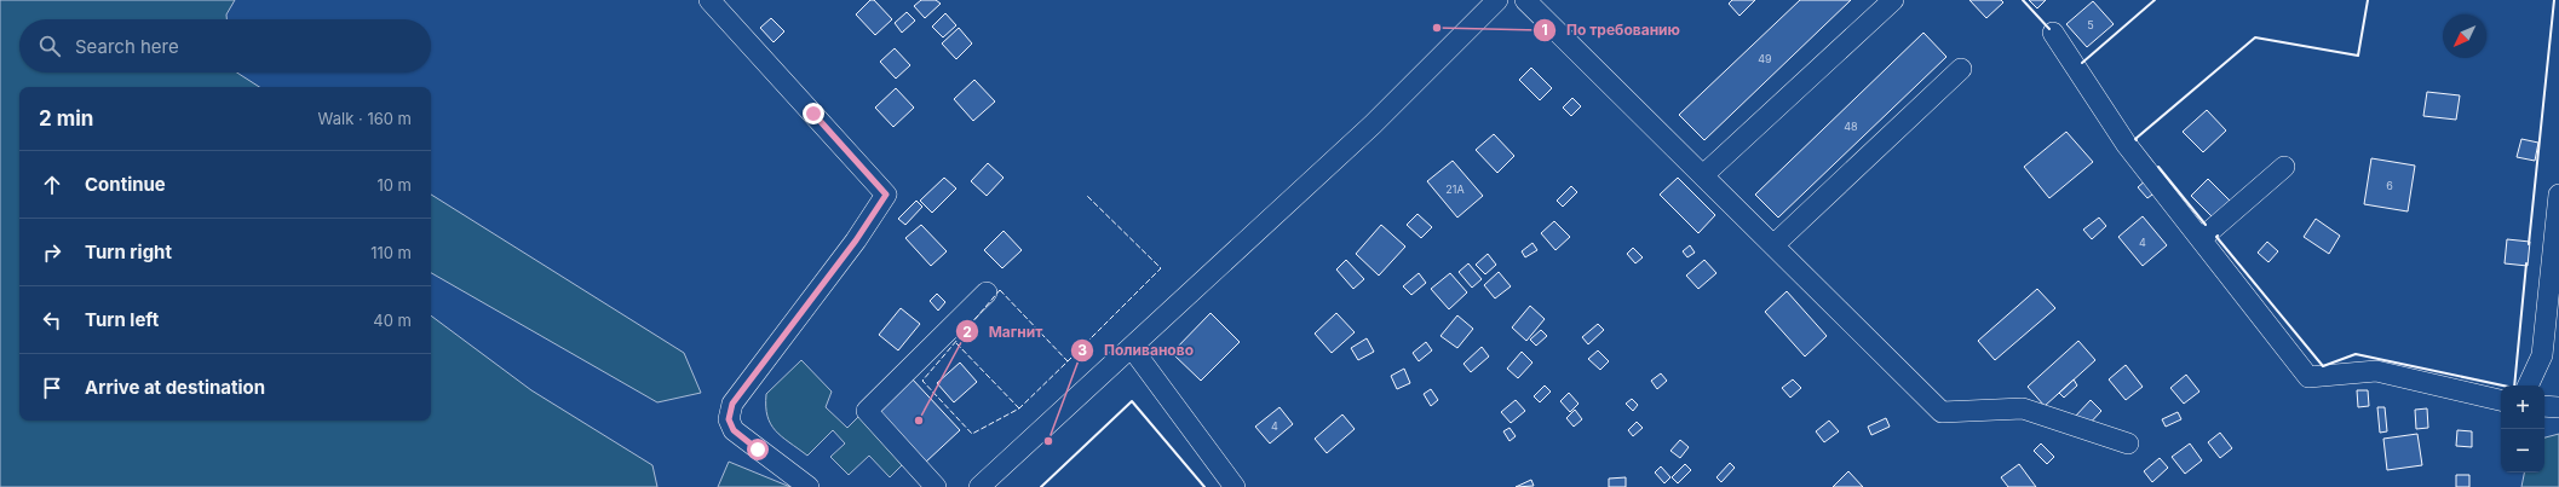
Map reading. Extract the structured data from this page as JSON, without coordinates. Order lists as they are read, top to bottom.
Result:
{
  "places": ["По требованию", "Магнит", "Поливаново"],
  "house_numbers": [
    "5",
    "49",
    "48",
    "6",
    "21А",
    "4",
    "4"
  ],
  "north": "bottom left",
  "page": {
    "search": "Search here",
    "heading": ["2 min", "Walk · 160 m"],
    "list": [
      ["Continue", "10 m"],
      ["Turn right", "110 m"],
      ["Turn left", "40 m"],
      "Arrive at destination"
    ],
    "map_buttons": ["+", "−"]
  }
}
